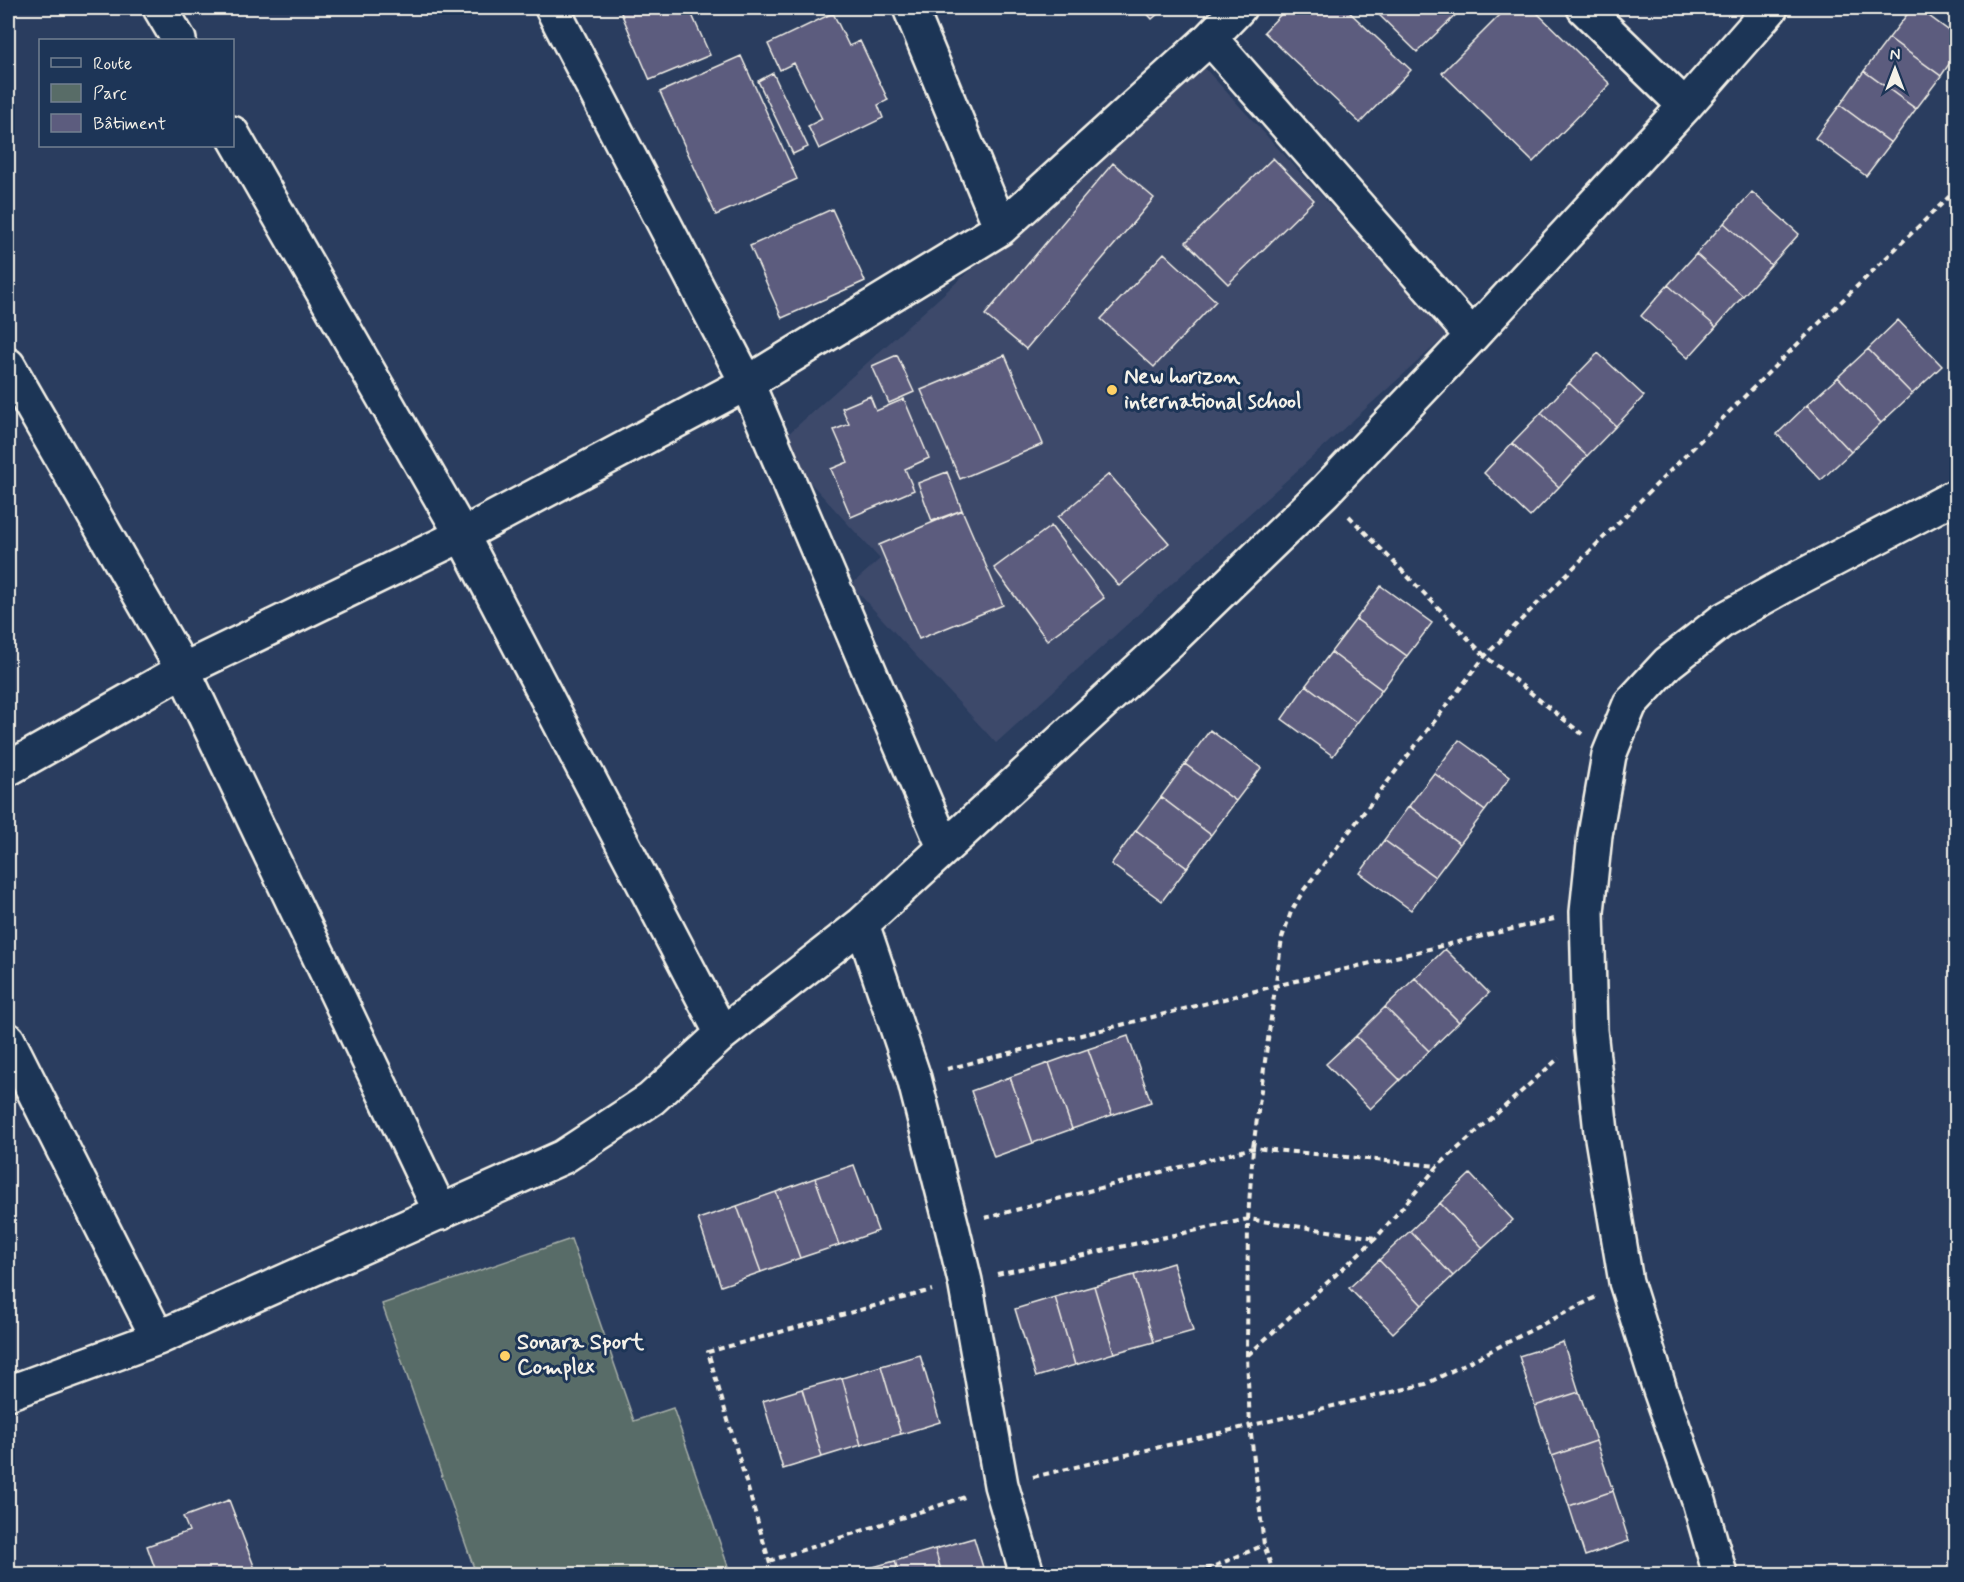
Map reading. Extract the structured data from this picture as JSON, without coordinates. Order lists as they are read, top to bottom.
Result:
{
  "places": ["New horizon international school", "Sonara Sport Complex"],
  "legend": ["Route", "Parc", "Bâtiment"],
  "north": "top"
}
